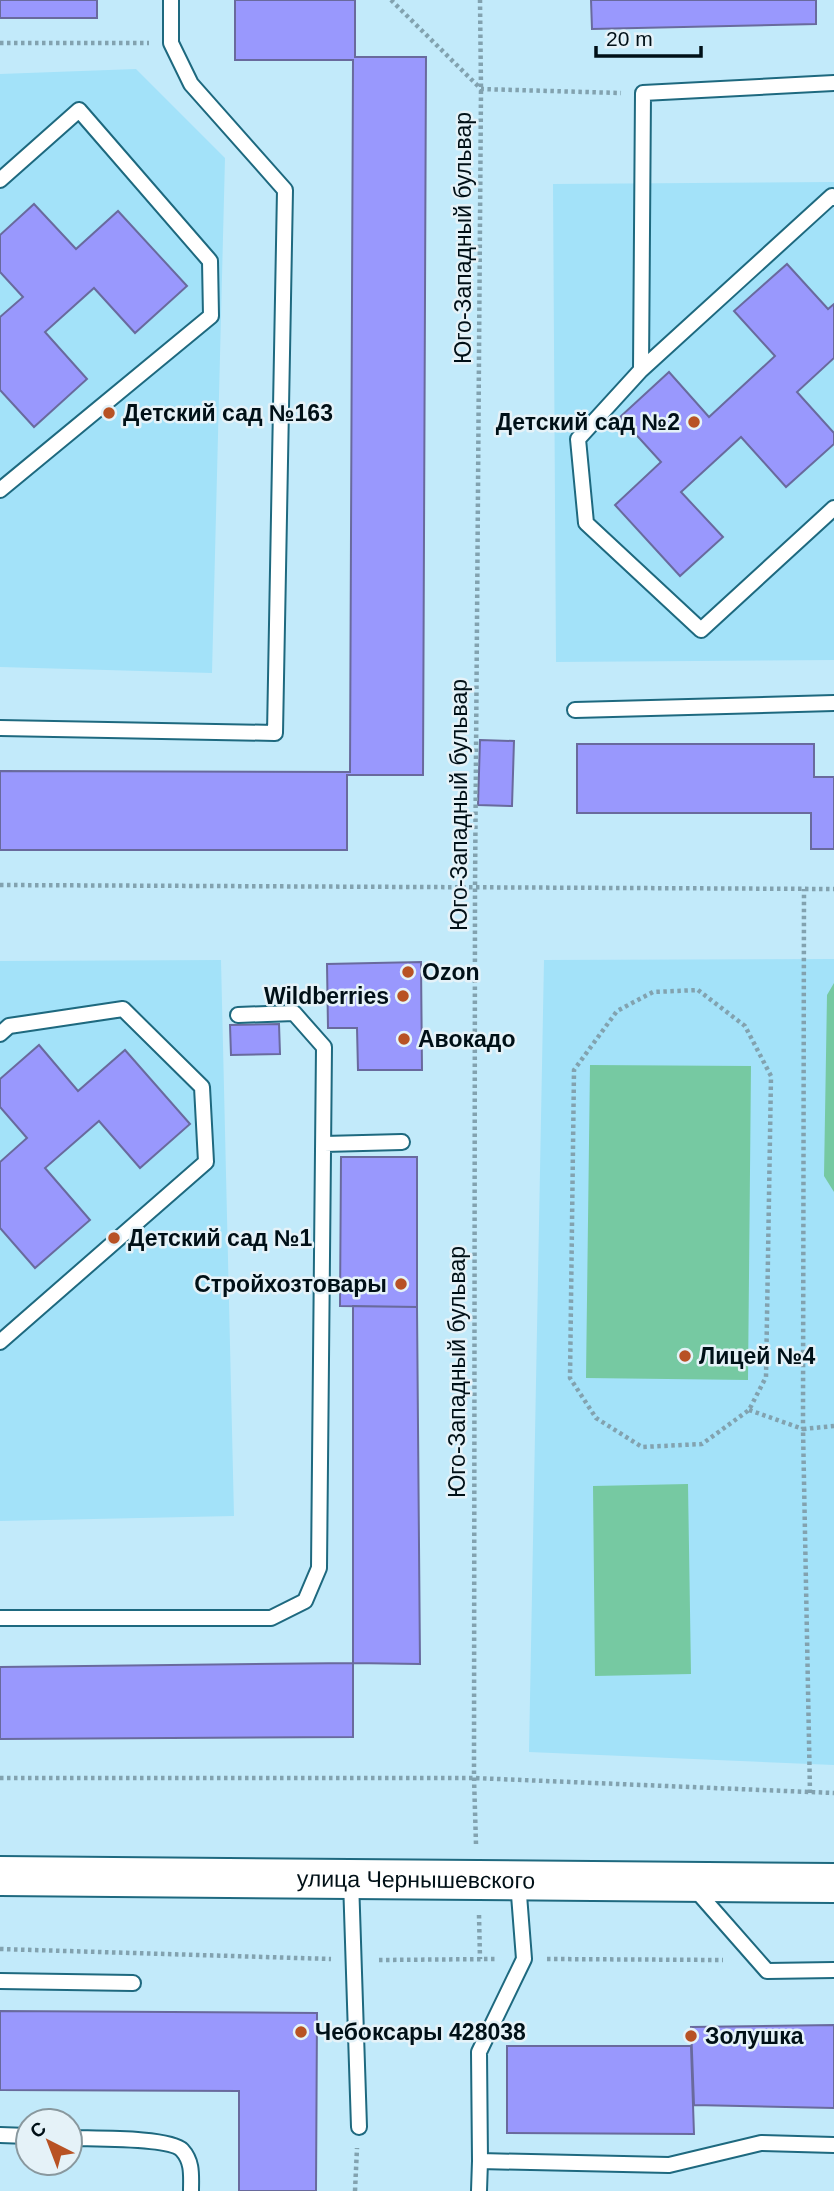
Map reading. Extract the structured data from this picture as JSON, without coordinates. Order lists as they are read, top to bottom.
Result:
{
  "streets": {
    "main road": ["улица Чернышевского"],
    "path": ["Юго-Западный бульвар"]
  },
  "places": [
    "Детский сад №163",
    "Детский сад №2",
    "Ozon",
    "Wildberries",
    "Авокадо",
    "Детский сад №1",
    "Стройхозтовары",
    "Лицей №4",
    "Чебоксары 428038",
    "Золушка"
  ],
  "scale_bar": "20 m",
  "north": "top left"
}
